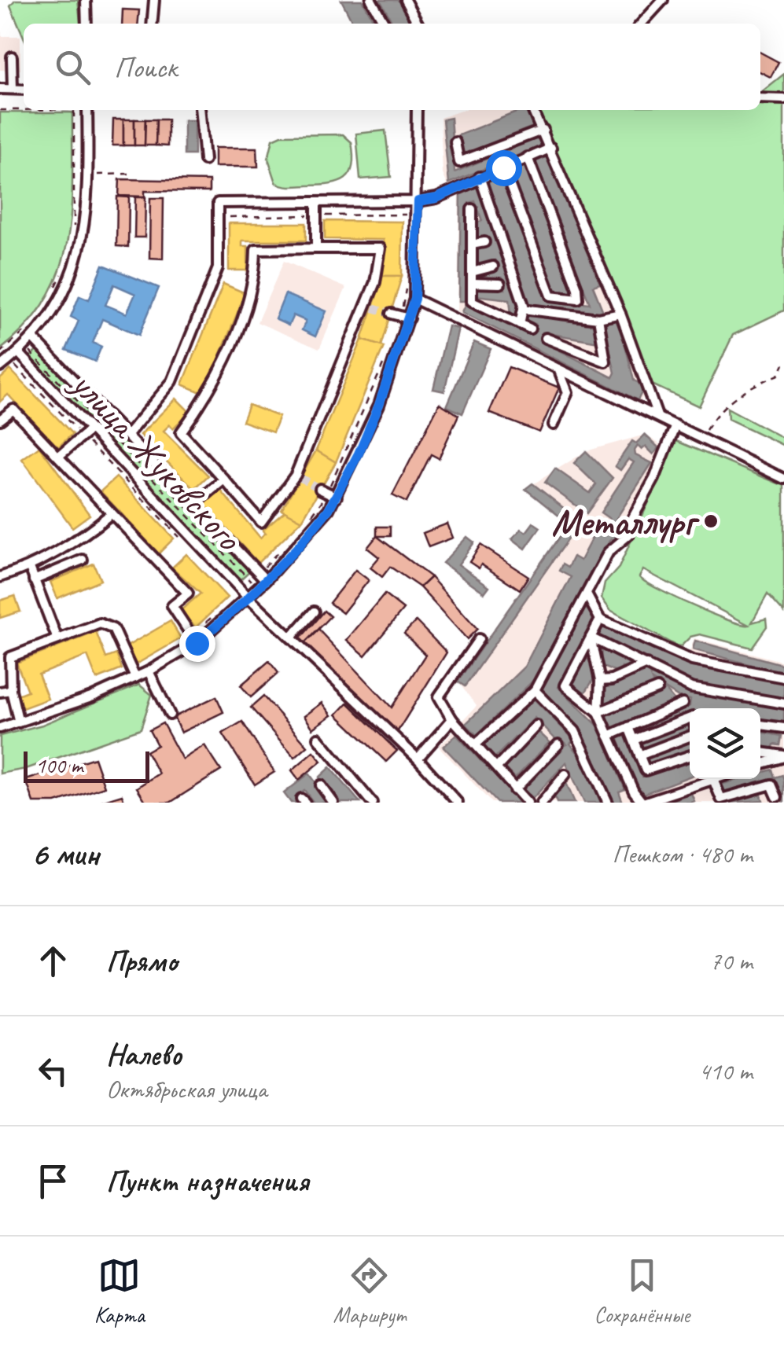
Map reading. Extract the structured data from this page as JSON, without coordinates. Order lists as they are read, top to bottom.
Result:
{
  "streets": {
    "street": ["улица Жуковского"]
  },
  "places": ["Металлург"],
  "scale_bar": "100 m",
  "page": {
    "search": "Поиск",
    "scale": "100 m",
    "heading": ["6 мин", "Пешком · 480 m"],
    "list": [
      ["Прямо", "70 m"],
      ["Налево", "Октябрьская улица", "410 m"],
      "Пункт назначения"
    ],
    "nav": ["Карта", "Маршрут", "Сохранённые"]
  }
}
